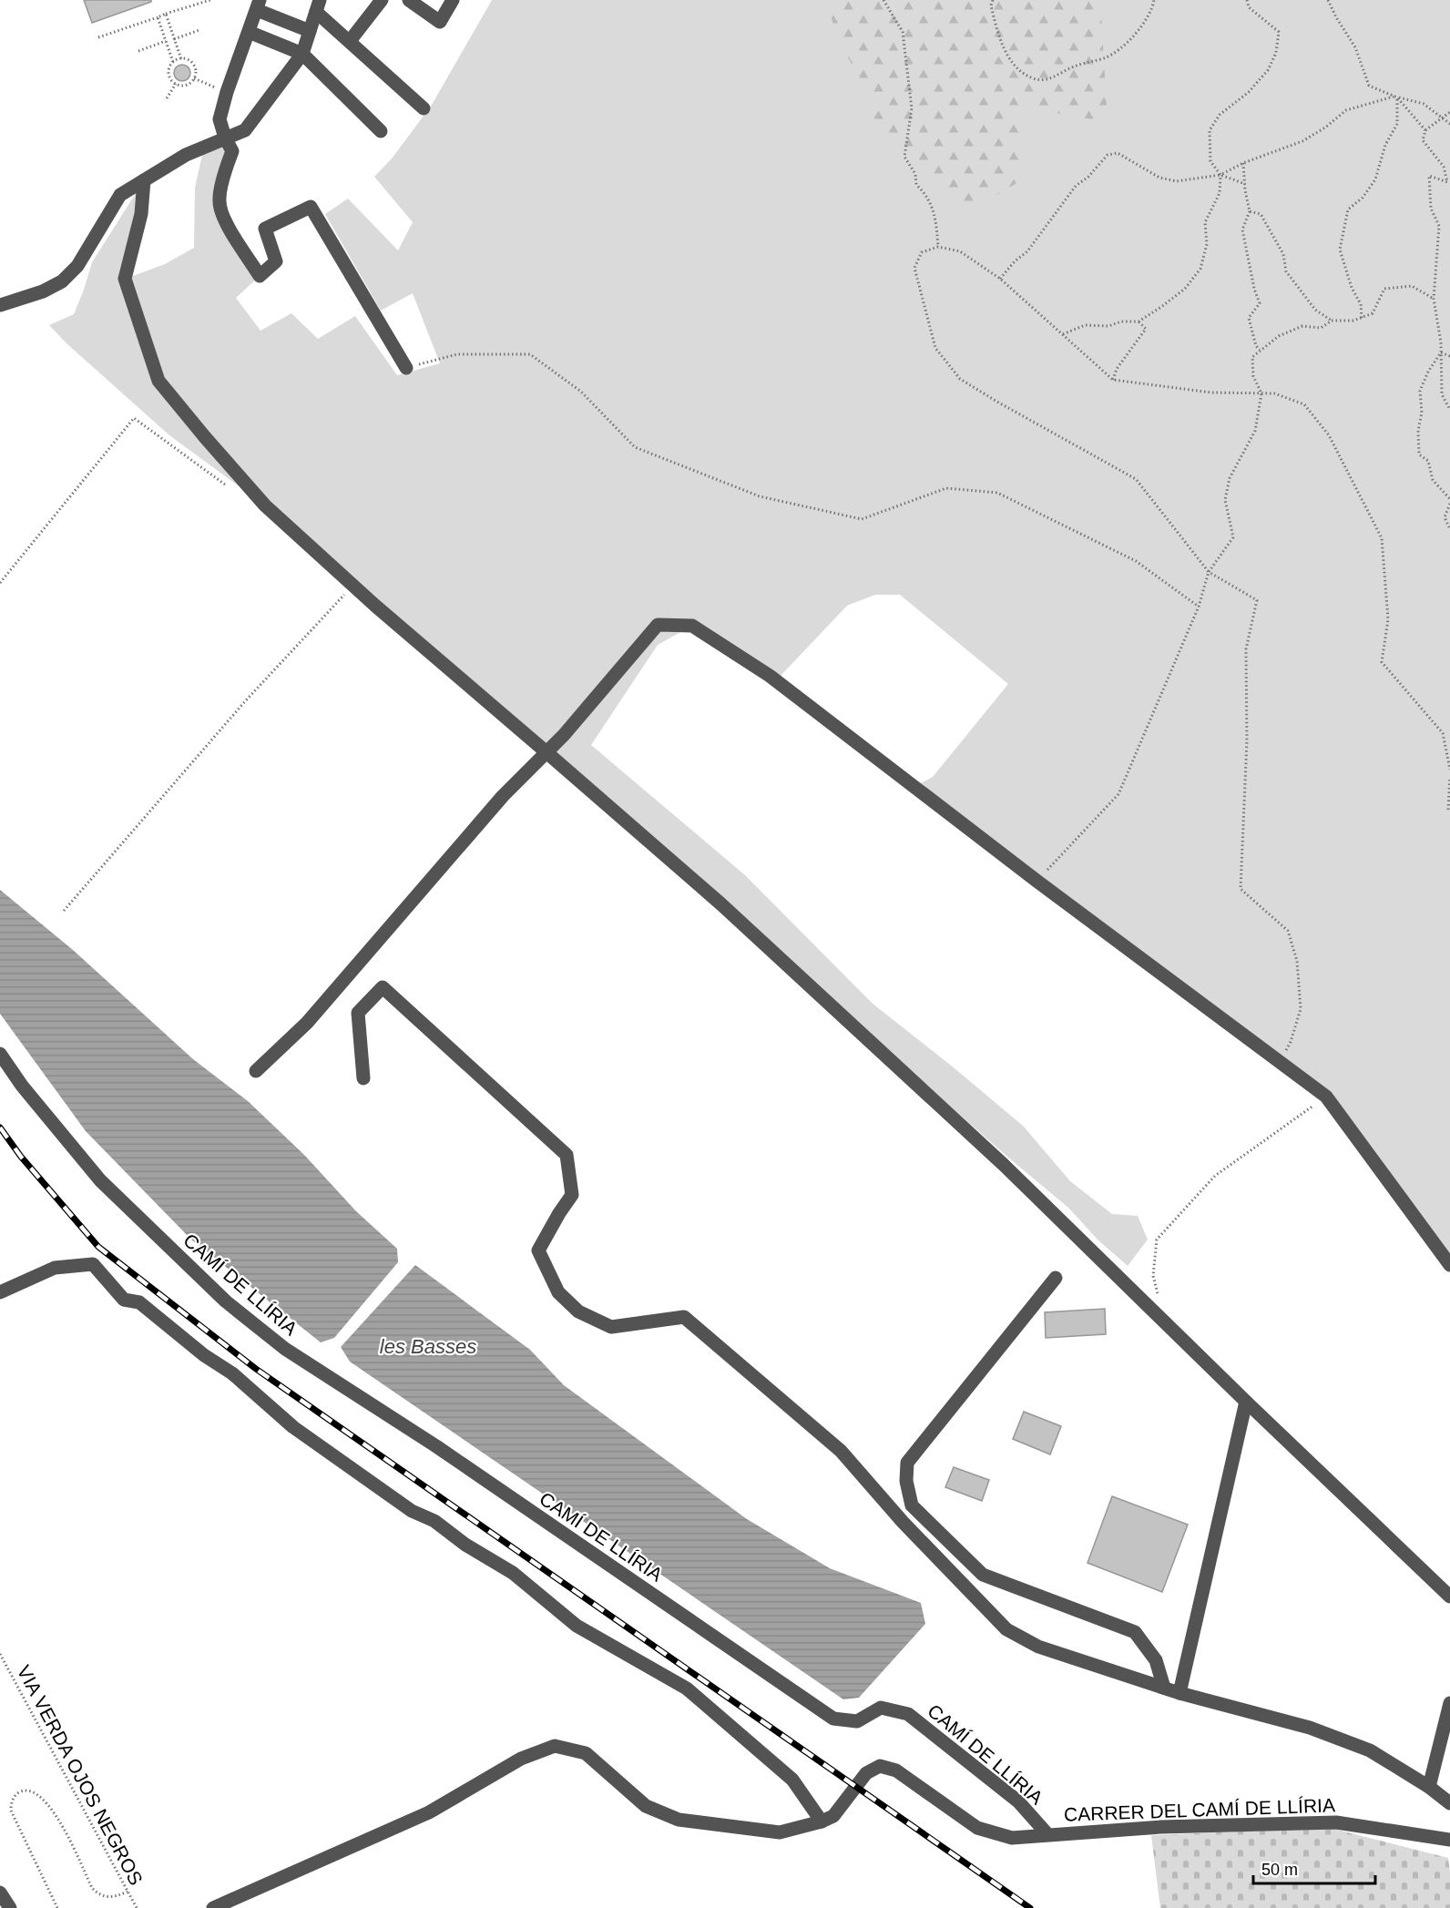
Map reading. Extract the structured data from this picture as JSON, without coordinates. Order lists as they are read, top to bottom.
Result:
{
  "streets": {
    "street": ["CAMÍ DE LLÍRIA", "CARRER DEL CAMÍ DE LLÍRIA"],
    "path": ["VIA VERDA OJOS NEGROS"]
  },
  "crossings": [
    ["CAMÍ DE LLÍRIA", "CARRER DEL CAMÍ DE LLÍRIA"]
  ],
  "water": ["les Basses"],
  "scale_bar": "50 m"
}
